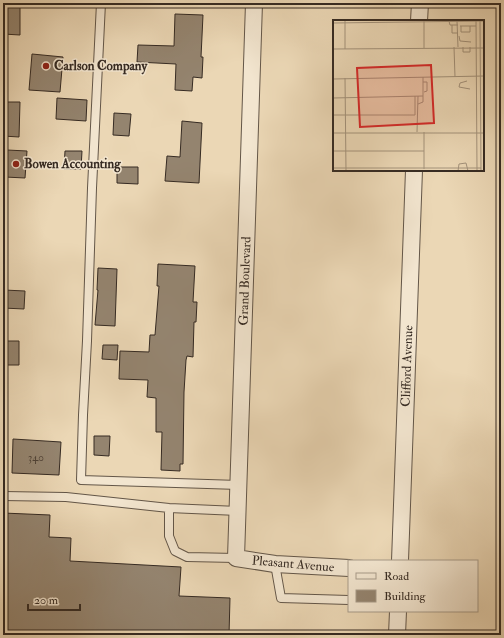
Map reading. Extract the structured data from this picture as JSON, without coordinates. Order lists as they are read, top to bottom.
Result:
{
  "streets": {
    "street": ["Grand Boulevard", "Clifford Avenue", "Pleasant Avenue"]
  },
  "crossings": [
    ["Grand Boulevard", "Pleasant Avenue"]
  ],
  "places": ["Carlson Company", "Bowen Accounting"],
  "house_numbers": ["340"],
  "legend": ["Road", "Building"],
  "scale_bar": "20 m"
}
